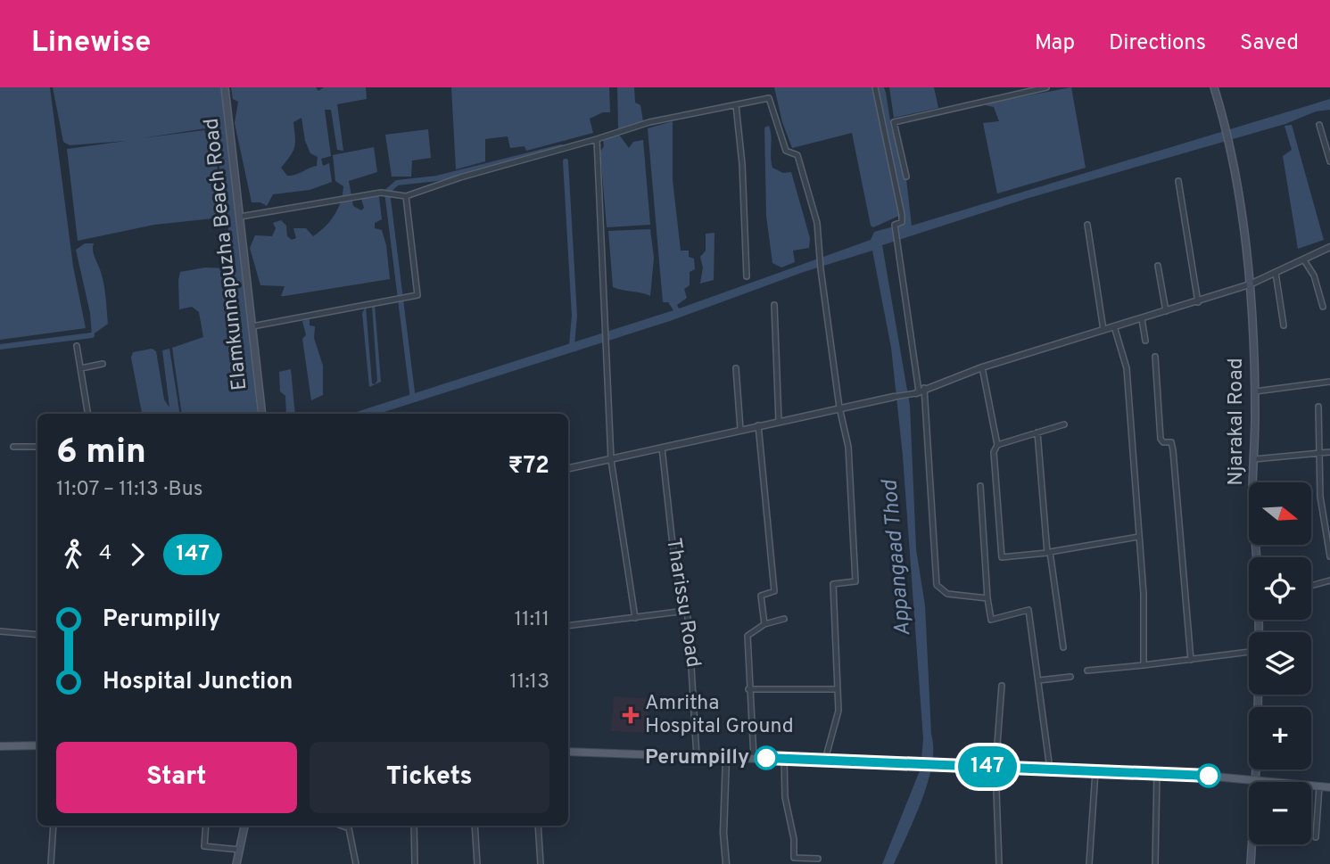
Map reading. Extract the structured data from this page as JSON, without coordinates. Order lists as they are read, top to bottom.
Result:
{
  "streets": {
    "main road": ["Elamkunnapuzha Beach Road", "Njarakal Road"],
    "street": ["Tharissu Road"]
  },
  "water": ["Appangaad Thod"],
  "places": {
    "health": ["Amritha Hospital Ground"],
    "other": ["Perumpilly"]
  },
  "lines": ["bus line 147"],
  "north": "right",
  "page": {
    "header": "Linewise",
    "nav": ["Map", "Directions", "Saved"],
    "on_map": "147",
    "heading": ["6 min", "11:07 – 11:13 · Bus", "₹72"],
    "map_buttons": ["+", "−"],
    "legs": ["4", "147"],
    "list": [
      {
        "name": "Perumpilly",
        "value": "11:11"
      },
      {
        "name": "Hospital Junction",
        "value": "11:13"
      }
    ],
    "buttons": ["Start", "Tickets"]
  }
}
